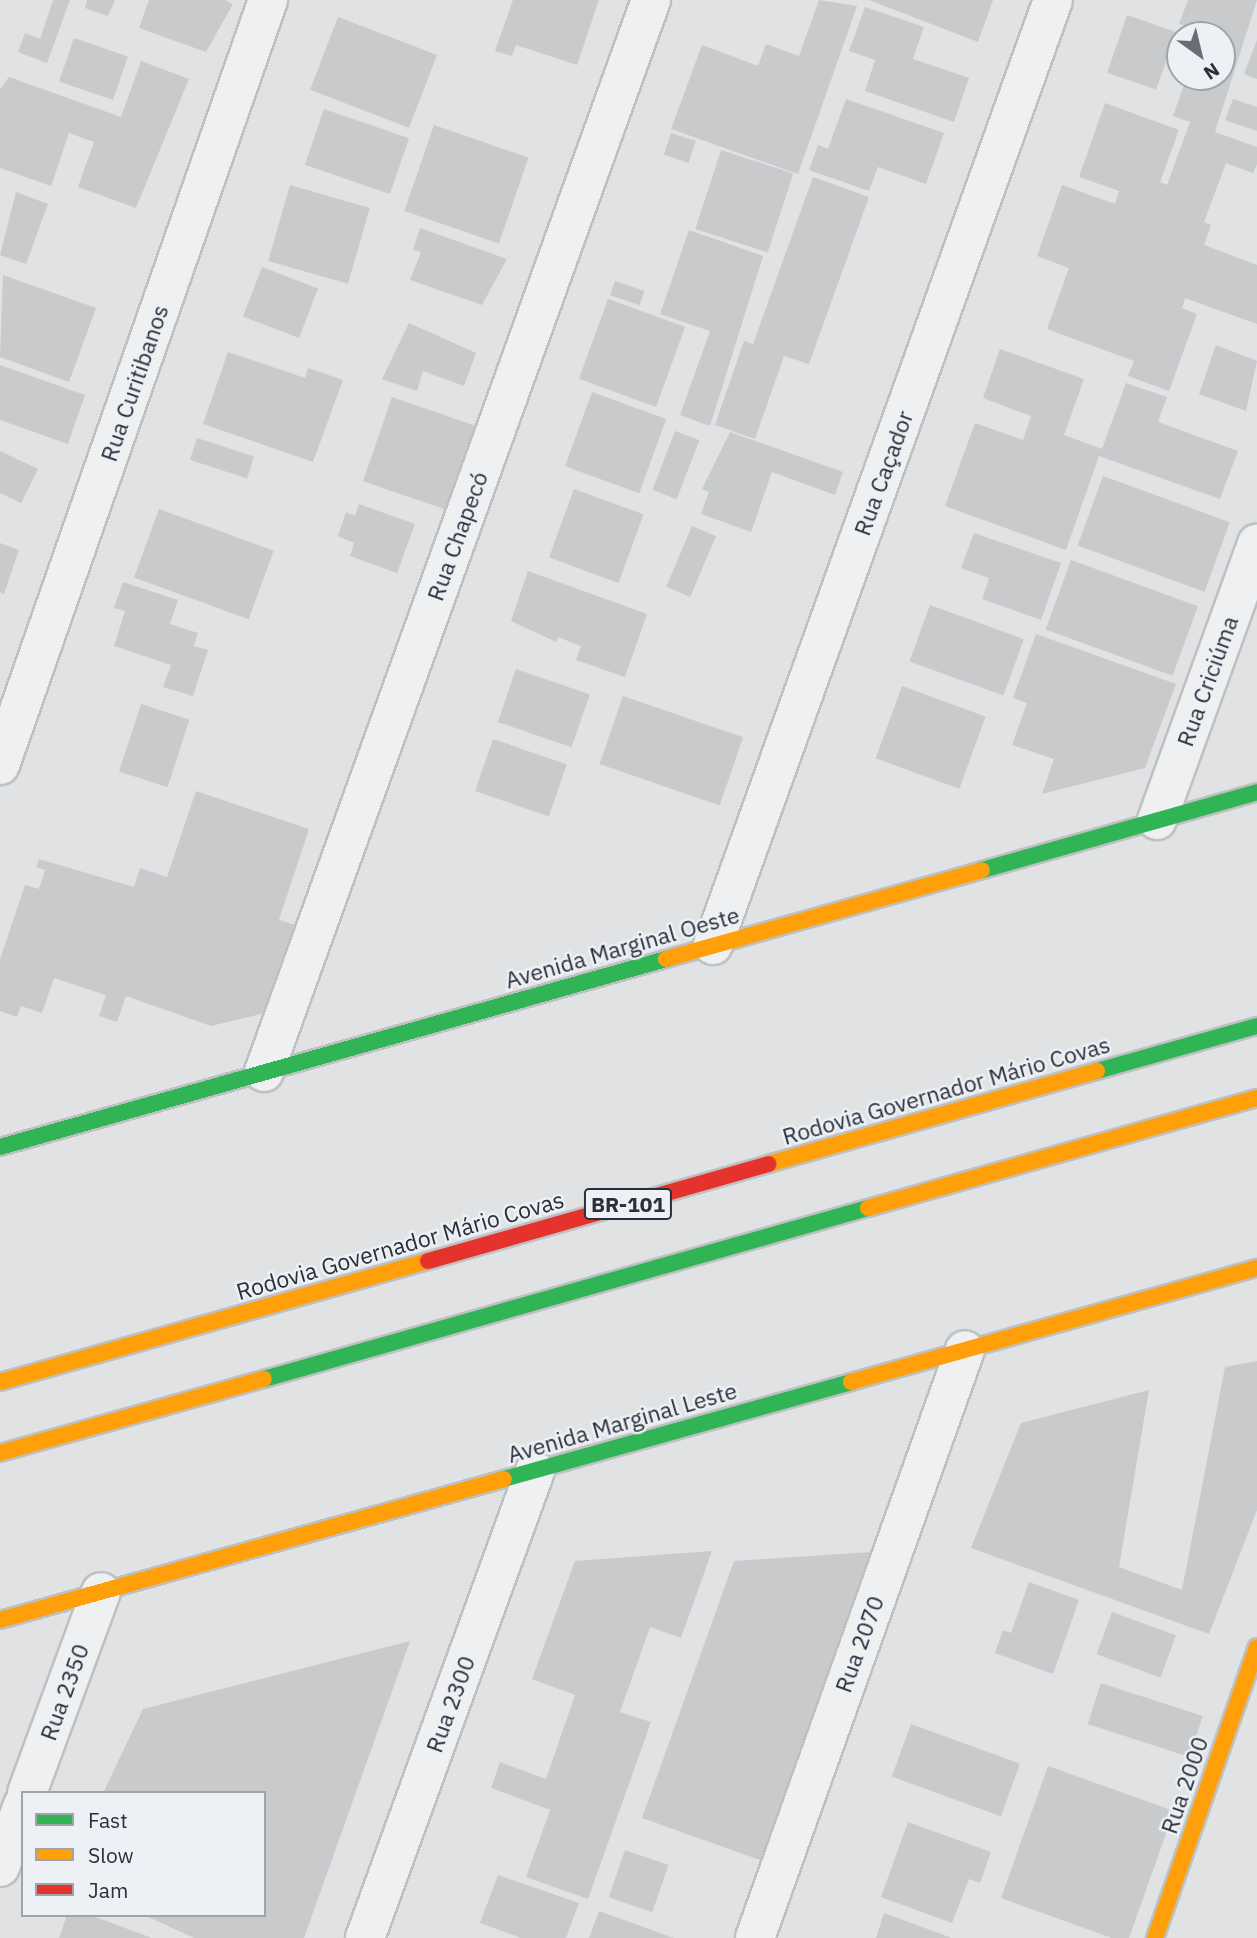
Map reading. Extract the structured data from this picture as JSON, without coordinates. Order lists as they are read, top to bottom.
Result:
{
  "streets": {
    "main road": [
      "Avenida Marginal Oeste",
      "Rodovia Governador Mário Covas",
      "BR-101",
      "Avenida Marginal Leste",
      "Rua 2000"
    ],
    "street": [
      "Rua Curitibanos",
      "Rua Caçador",
      "Rua Chapecó",
      "Rua Criciúma",
      "Rua 2070",
      "Rua 2350",
      "Rua 2300"
    ]
  },
  "crossings": [
    ["Rua Caçador", "Avenida Marginal Oeste"],
    ["Rua Chapecó", "Avenida Marginal Oeste"],
    ["Rua Criciúma", "Avenida Marginal Oeste"],
    ["Avenida Marginal Leste", "Rua 2070"],
    ["Avenida Marginal Leste", "Rua 2350"],
    ["Avenida Marginal Leste", "Rua 2300"]
  ],
  "legend": ["Fast", "Slow", "Jam"],
  "north": "bottom right"
}
